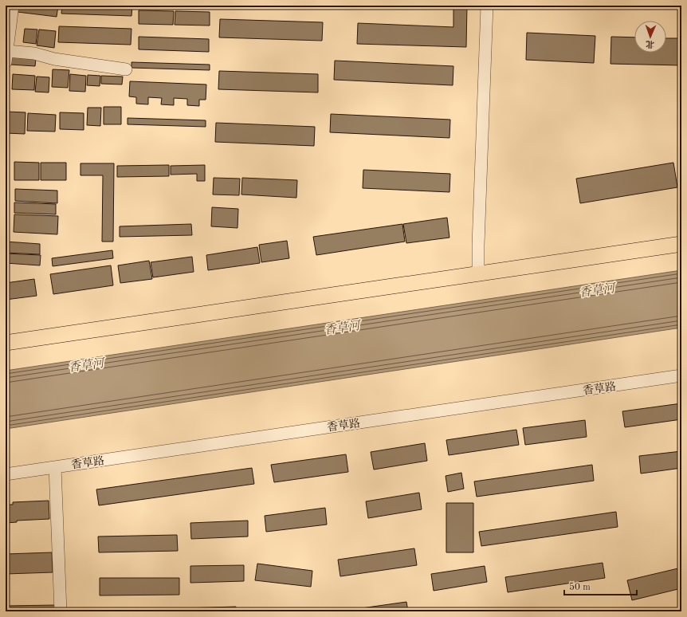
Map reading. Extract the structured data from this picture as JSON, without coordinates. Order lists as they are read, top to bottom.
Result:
{
  "streets": {
    "street": ["香草路"]
  },
  "water": ["香草河"],
  "scale_bar": "50 m",
  "north": "bottom"
}
